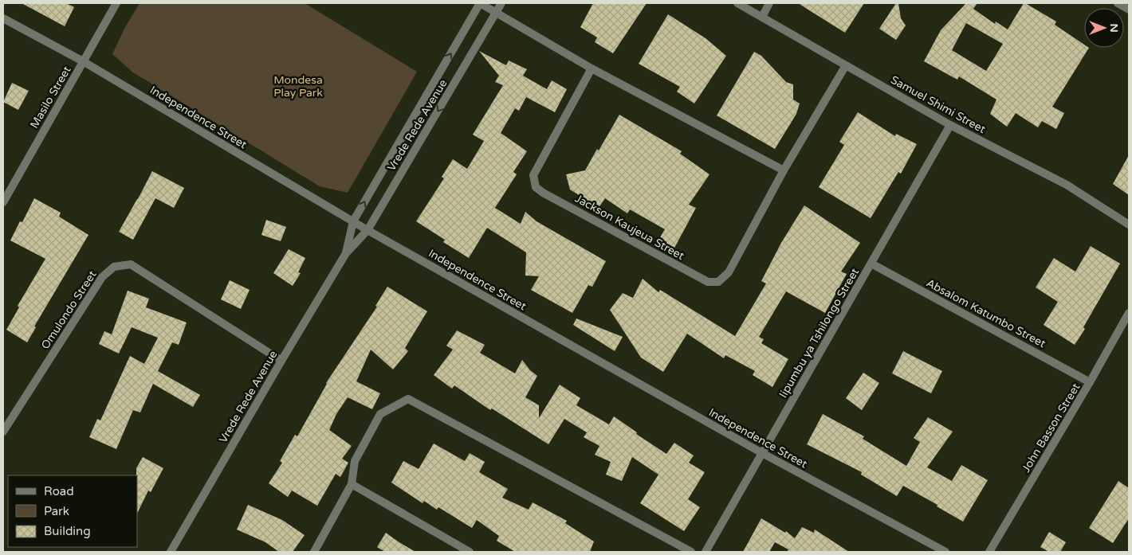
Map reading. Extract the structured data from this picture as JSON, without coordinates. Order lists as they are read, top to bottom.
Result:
{
  "streets": {
    "street": [
      "Masilo Street",
      "Samuel Shimi Street",
      "Independence Street",
      "Vrede Rede Avenue",
      "Jackson Kaujeua Street",
      "Omulondo Street",
      "Absalom Katumbo Street",
      "Iipumbu ya Tshilongo Street",
      "John Basson Street"
    ]
  },
  "crossings": [
    ["Masilo Street", "Independence Street"],
    ["Samuel Shimi Street", "Jackson Kaujeua Street"],
    ["Samuel Shimi Street", "Iipumbu ya Tshilongo Street"],
    ["Independence Street", "Vrede Rede Avenue"],
    ["Independence Street", "Iipumbu ya Tshilongo Street"],
    ["Vrede Rede Avenue", "Omulondo Street"],
    ["Absalom Katumbo Street", "Iipumbu ya Tshilongo Street"],
    ["Absalom Katumbo Street", "John Basson Street"]
  ],
  "parks": ["Mondesa Play Park"],
  "legend": ["Road", "Park", "Building"],
  "north": "right"
}
